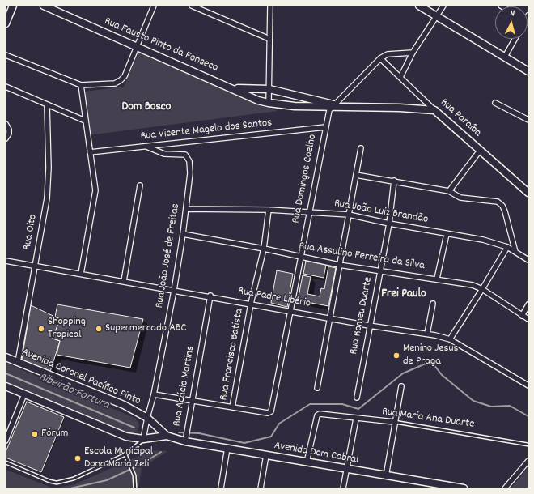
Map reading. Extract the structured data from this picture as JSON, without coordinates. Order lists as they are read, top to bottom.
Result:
{
  "streets": {
    "street": [
      "Rua Fausto Pinto da Fonseca",
      "Rua Paraíba",
      "Rua Vicente Magela dos Santos",
      "Rua Domingos Coelho",
      "Rua João Luiz Brandão",
      "Rua Oito",
      "Rua João José de Freitas",
      "Rua Assulino Ferreira da Silva",
      "Rua Padre Libério",
      "Rua Romeu Duarte",
      "Rua Francisco Batista",
      "Avenida Coronel Pacífico Pinto",
      "Rua Acácio Martins",
      "Rua Maria Ana Duarte",
      "Avenida Dom Cabral"
    ]
  },
  "crossings": [
    ["Rua Fausto Pinto da Fonseca", "Rua Paraíba"],
    ["Rua Fausto Pinto da Fonseca", "Rua Domingos Coelho"],
    ["Rua Vicente Magela dos Santos", "Rua Domingos Coelho"],
    ["Rua Vicente Magela dos Santos", "Rua João José de Freitas"],
    ["Rua Domingos Coelho", "Rua João Luiz Brandão"],
    ["Rua Domingos Coelho", "Rua Assulino Ferreira da Silva"],
    ["Rua Domingos Coelho", "Rua Padre Libério"],
    ["Rua Domingos Coelho", "Rua Francisco Batista"],
    ["Rua João Luiz Brandão", "Rua João José de Freitas"],
    ["Rua João Luiz Brandão", "Rua Romeu Duarte"],
    ["Rua João Luiz Brandão", "Rua Francisco Batista"],
    ["Rua Oito", "Rua Padre Libério"],
    ["Rua Oito", "Avenida Coronel Pacífico Pinto"],
    ["Rua João José de Freitas", "Rua Assulino Ferreira da Silva"],
    ["Rua João José de Freitas", "Rua Padre Libério"],
    ["Rua João José de Freitas", "Avenida Coronel Pacífico Pinto"],
    ["Rua Assulino Ferreira da Silva", "Rua Romeu Duarte"],
    ["Rua Assulino Ferreira da Silva", "Rua Francisco Batista"],
    ["Rua Padre Libério", "Rua Romeu Duarte"],
    ["Rua Padre Libério", "Rua Francisco Batista"],
    ["Rua Padre Libério", "Rua Acácio Martins"],
    ["Avenida Coronel Pacífico Pinto", "Avenida Dom Cabral"],
    ["Rua Acácio Martins", "Avenida Dom Cabral"],
    ["Rua Maria Ana Duarte", "Avenida Dom Cabral"]
  ],
  "districts": ["Dom Bosco", "Frei Paulo"],
  "water": ["Ribeirão Fartura"],
  "places": [
    "Shopping Tropical",
    "Supermercado ABC",
    "Menino Jesus de Praga",
    "Fórum",
    "Escola Municipal Dona Maria Zeli"
  ],
  "north": "top"
}
